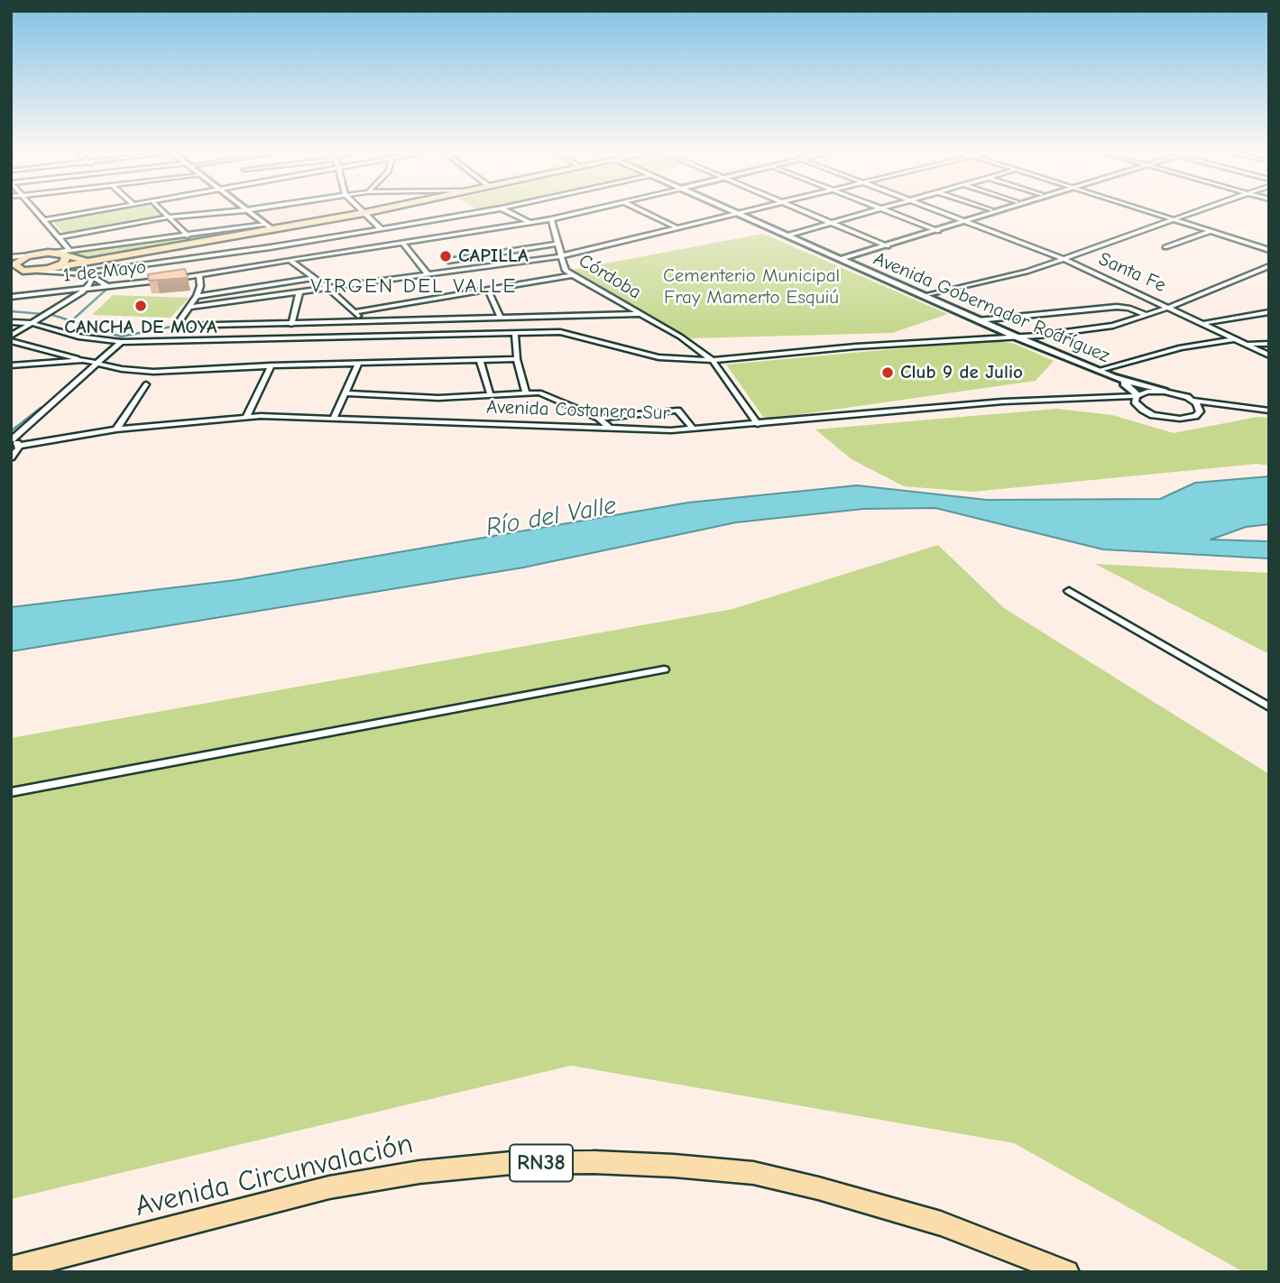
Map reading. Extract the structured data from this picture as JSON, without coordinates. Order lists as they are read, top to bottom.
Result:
{
  "streets": {
    "main road": ["RN38", "Avenida Circunvalación"],
    "street": [
      "1 de Mayo",
      "Santa Fe",
      "Córdoba",
      "Avenida Gobernador Rodríguez",
      "Avenida Costanera Sur"
    ]
  },
  "crossings": [
    ["1 de Mayo", "Córdoba"],
    ["Avenida Gobernador Rodríguez", "Avenida Costanera Sur"]
  ],
  "districts": ["VIRGEN DEL VALLE"],
  "water": ["Río del Valle"],
  "parks": ["Cementerio Municipal Fray Mamerto Esquiú"],
  "places": ["CAPILLA", "CANCHA DE MOYA", "Club 9 de Julio"]
}
